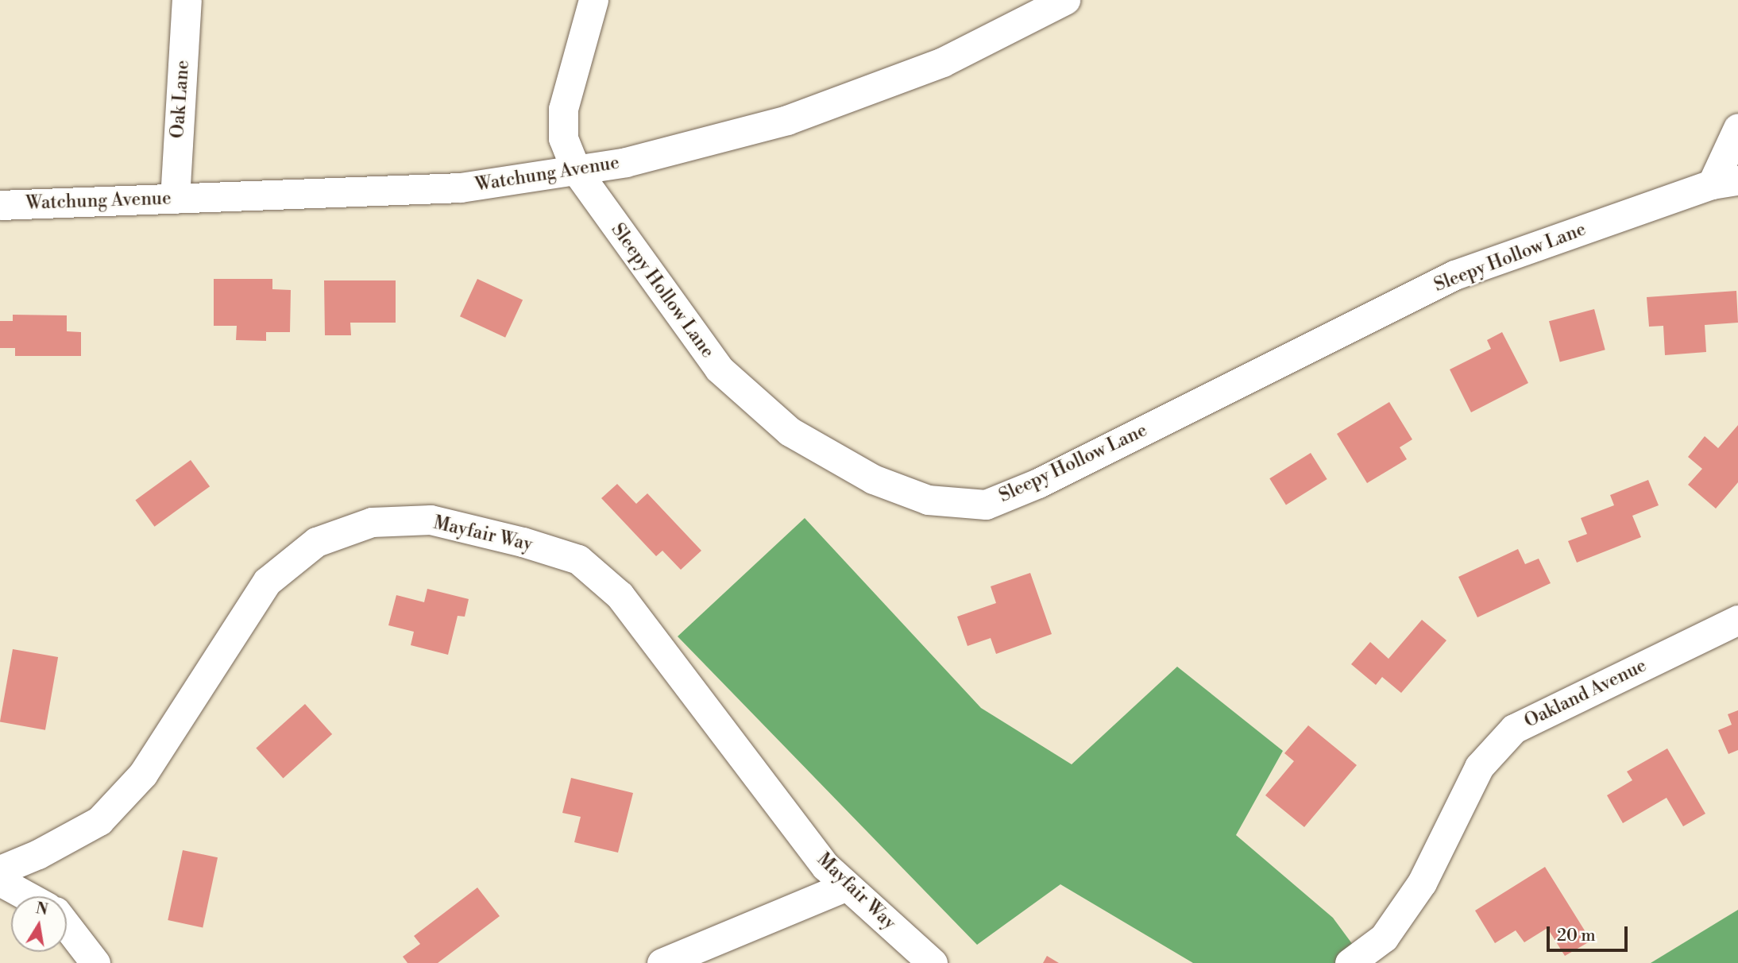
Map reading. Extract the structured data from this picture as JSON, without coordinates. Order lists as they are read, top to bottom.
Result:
{
  "streets": {
    "street": [
      "Oak Lane",
      "Watchung Avenue",
      "Sleepy Hollow Lane",
      "Mayfair Way",
      "Oakland Avenue"
    ]
  },
  "crossings": [
    ["Oak Lane", "Watchung Avenue"],
    ["Watchung Avenue", "Sleepy Hollow Lane"]
  ],
  "scale_bar": "20 m",
  "north": "top"
}
